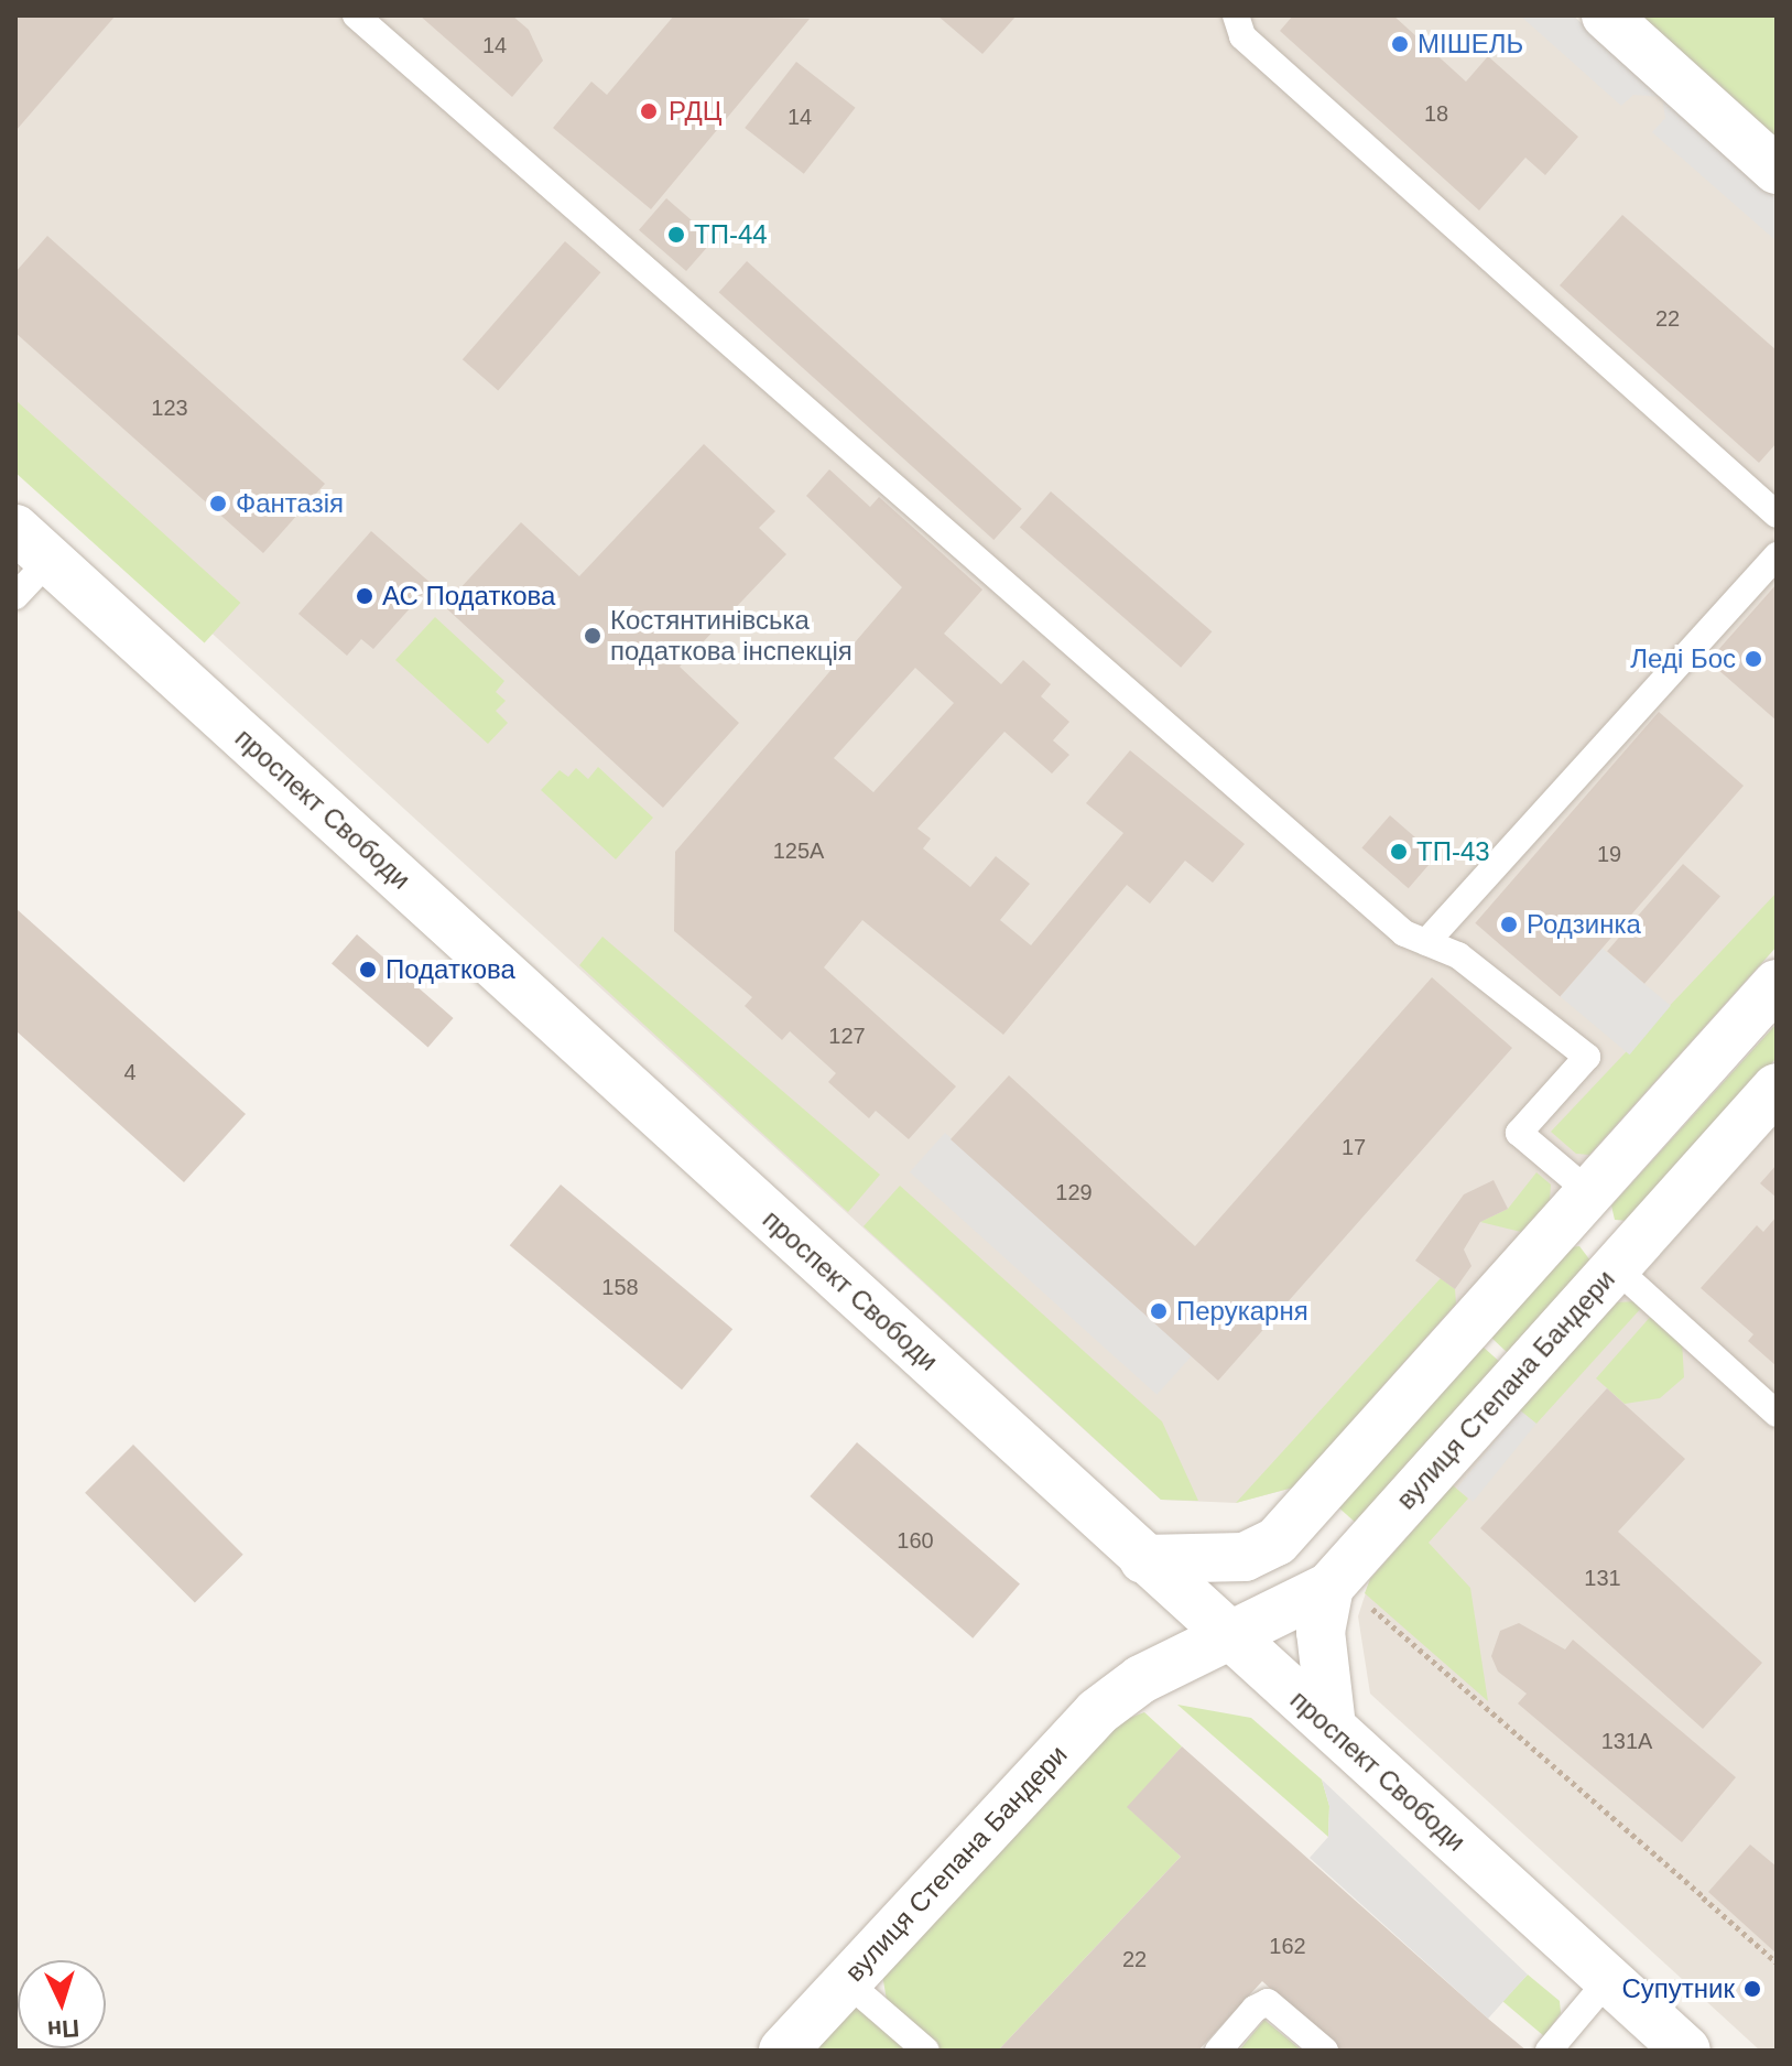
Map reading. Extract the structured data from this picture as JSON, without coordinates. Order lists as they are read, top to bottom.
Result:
{
  "streets": {
    "street": ["проспект Свободи", "вулиця Степана Бандери"]
  },
  "crossings": [
    ["проспект Свободи", "вулиця Степана Бандери"]
  ],
  "places": [
    "МІШЕЛЬ",
    "РДЦ",
    "ТП-44",
    "Фантазія",
    "АС Податкова",
    "Костянтинівська податкова інспекція",
    "Леді Бос",
    "ТП-43",
    "Родзинка",
    "Податкова",
    "Перукарня",
    "Супутник"
  ],
  "house_numbers": [
    "14",
    "18",
    "14",
    "22",
    "123",
    "125А",
    "19",
    "127",
    "4",
    "17",
    "129",
    "158",
    "160",
    "131",
    "131А",
    "162",
    "22"
  ],
  "north": "bottom"
}
